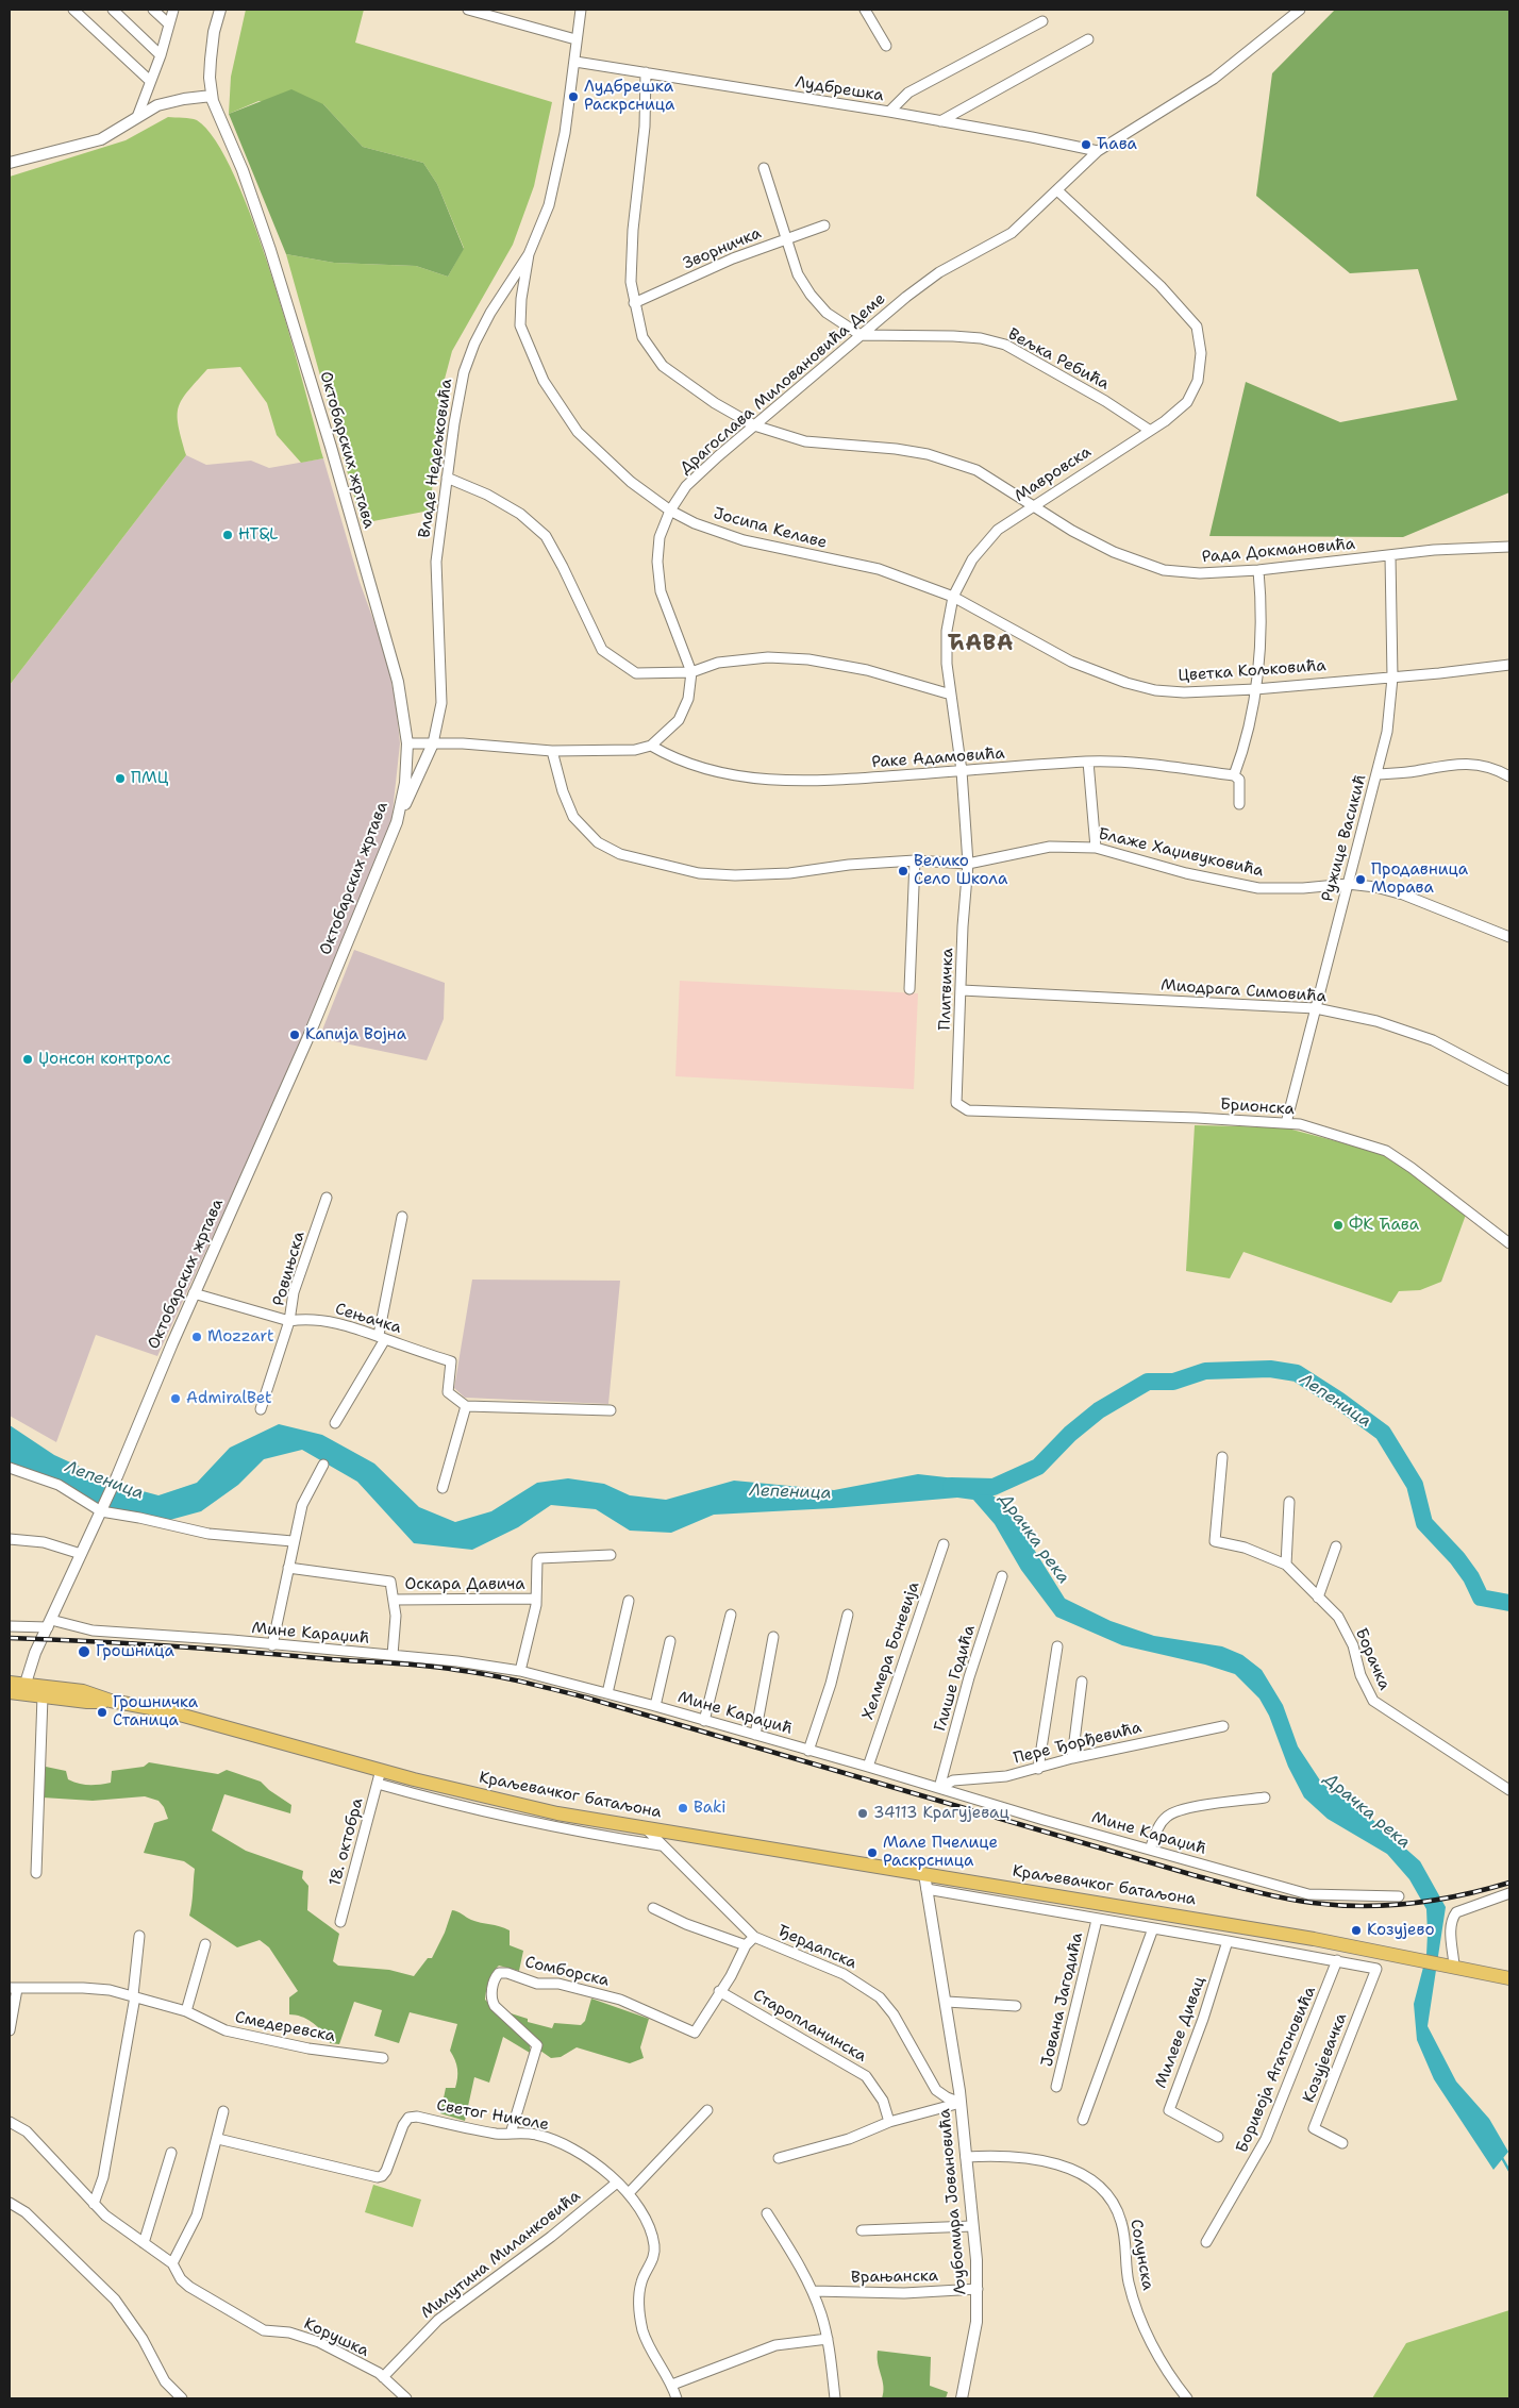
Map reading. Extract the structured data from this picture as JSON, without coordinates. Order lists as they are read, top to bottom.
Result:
{
  "streets": {
    "main road": ["Краљевачког батаљона"],
    "street": [
      "Лудбрешка",
      "Зворничка",
      "Вељка Ребића",
      "Драгослава Миловановића Деме",
      "Октобарских жртава",
      "Владе Недељковића",
      "Мавровска",
      "Јосипа Келаве",
      "Рада Докмановића",
      "Цветка Кољковића",
      "Раке Адамовића",
      "Ружице Васикић",
      "Блаже Хаџивуковића",
      "Плитвичка",
      "Миодрага Симовића",
      "Брионска",
      "Ровињска",
      "Сењачка",
      "Оскара Давича",
      "Мине Караџић",
      "Хелмера Боневија",
      "Борачка",
      "Глише Годића",
      "Пере Ђорђевића",
      "18. октобра",
      "Ђердапска",
      "Сомборска",
      "Јована Јагодића",
      "Старопланинска",
      "Смедеревска",
      "Милеве Дивац",
      "Козујевачка",
      "Боривоја Агатоновића",
      "Светог Николе",
      "Љубомира Јовановића",
      "Милутина Миланковића",
      "Солунска",
      "Врањанска",
      "Корушка"
    ]
  },
  "crossings": [
    ["Лудбрешка", "Драгослава Миловановића Деме"],
    ["Лудбрешка", "Владе Недељковића"],
    ["Лудбрешка", "Рада Докмановића"],
    ["Зворничка", "Рада Докмановића"],
    ["Вељка Ребића", "Драгослава Миловановића Деме"],
    ["Вељка Ребића", "Мавровска"],
    ["Драгослава Миловановића Деме", "Мавровска"],
    ["Драгослава Миловановића Деме", "Јосипа Келаве"],
    ["Драгослава Миловановића Деме", "Рада Докмановића"],
    ["Драгослава Миловановића Деме", "Раке Адамовића"],
    ["Октобарских жртава", "Сењачка"],
    ["Октобарских жртава", "Мине Караџић"],
    ["Октобарских жртава", "Краљевачког батаљона"],
    ["Владе Недељковића", "Јосипа Келаве"],
    ["Мавровска", "Јосипа Келаве"],
    ["Мавровска", "Рада Докмановића"],
    ["Мавровска", "Цветка Кољковића"],
    ["Мавровска", "Раке Адамовића"],
    ["Мавровска", "Блаже Хаџивуковића"],
    ["Мавровска", "Плитвичка"],
    ["Јосипа Келаве", "Цветка Кољковића"],
    ["Рада Докмановића", "Ружице Васикић"],
    ["Цветка Кољковића", "Ружице Васикић"],
    ["Ружице Васикић", "Блаже Хаџивуковића"],
    ["Ружице Васикић", "Миодрага Симовића"],
    ["Ружице Васикић", "Брионска"],
    ["Блаже Хаџивуковића", "Плитвичка"],
    ["Плитвичка", "Миодрага Симовића"],
    ["Плитвичка", "Брионска"],
    ["Ровињска", "Сењачка"],
    ["Оскара Давича", "Мине Караџић"],
    ["Мине Караџић", "Хелмера Боневија"],
    ["Мине Караџић", "Глише Годића"],
    ["Мине Караџић", "Пере Ђорђевића"],
    ["Глише Годића", "Пере Ђорђевића"],
    ["Краљевачког батаљона", "18. октобра"],
    ["Краљевачког батаљона", "Ђердапска"],
    ["Краљевачког батаљона", "Љубомира Јовановића"],
    ["Ђердапска", "Сомборска"],
    ["Ђердапска", "Љубомира Јовановића"],
    ["Сомборска", "Старопланинска"],
    ["Сомборска", "Светог Николе"],
    ["Козујевачка", "Боривоја Агатоновића"],
    ["Светог Николе", "Милутина Миланковића"],
    ["Љубомира Јовановића", "Солунска"],
    ["Љубомира Јовановића", "Врањанска"],
    ["Милутина Миланковића", "Корушка"]
  ],
  "districts": ["ЋАВА"],
  "water": ["Лепеница", "Драчка река"],
  "places": [
    "Лудбрешка Раскрсница",
    "Ћава",
    "HT&L",
    "ПМЦ",
    "Велико Село Школа",
    "Продавница Морава",
    "Капија Војна",
    "Џонсон контролс",
    "ФК Ћава",
    "Mozzart",
    "AdmiralBet",
    "Грошница",
    "Грошничка Станица",
    "Baki",
    "34113 Крагујевац",
    "Мале Пчелице Раскрсница",
    "Козујево"
  ]
}
